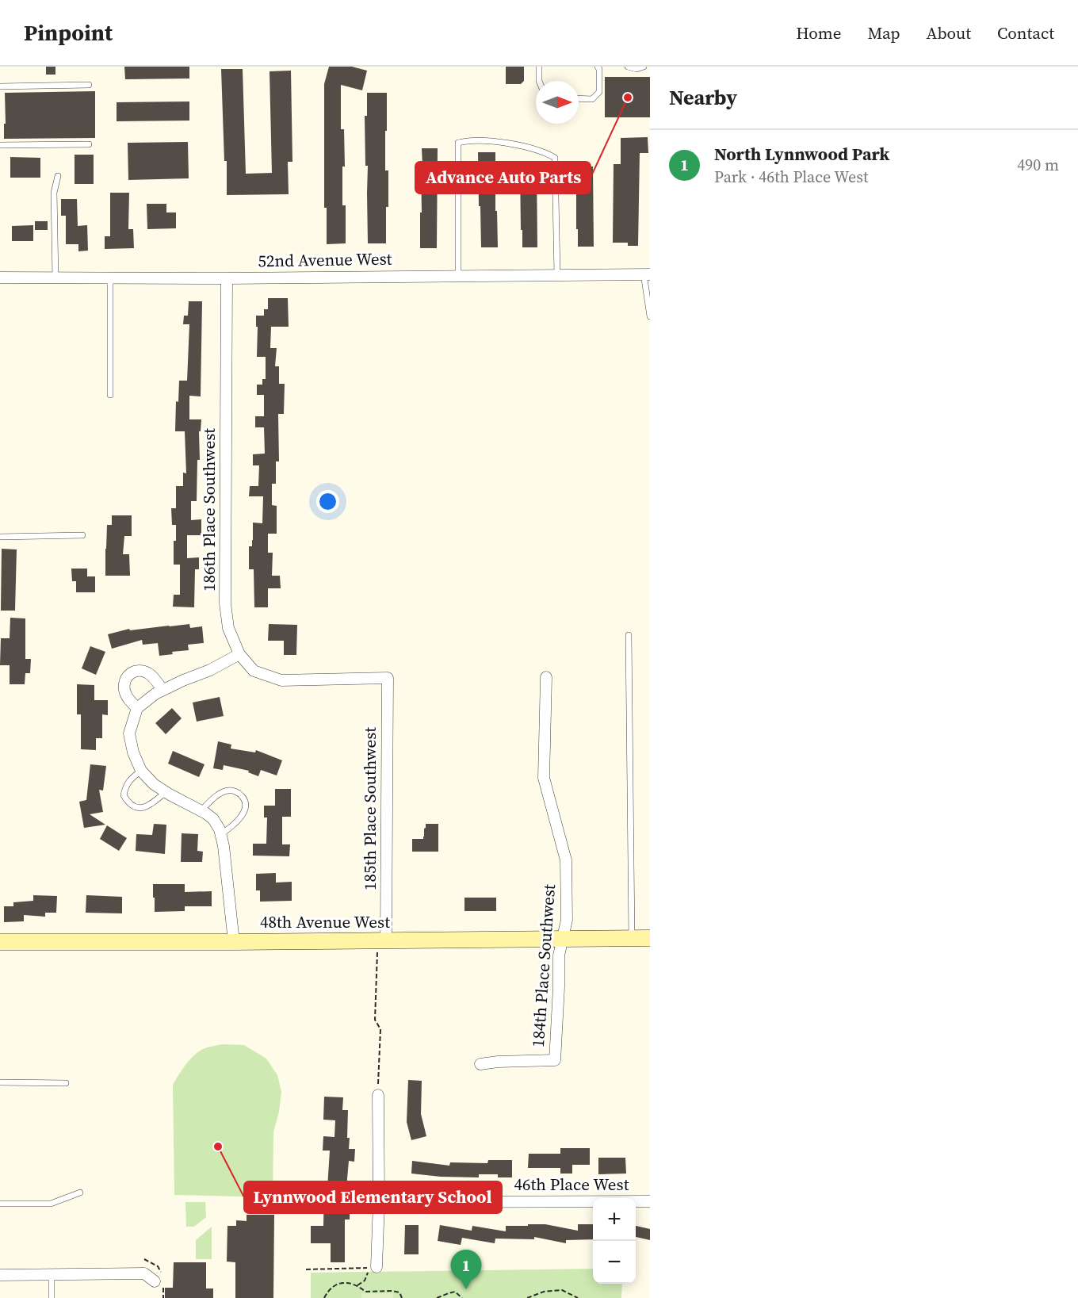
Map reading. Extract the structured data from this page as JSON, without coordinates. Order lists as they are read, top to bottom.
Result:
{
  "streets": {
    "street": [
      "52nd Avenue West",
      "186th Place Southwest",
      "185th Place Southwest",
      "48th Avenue West",
      "184th Place Southwest",
      "46th Place West"
    ]
  },
  "crossings": [
    ["52nd Avenue West", "186th Place Southwest"],
    ["186th Place Southwest", "185th Place Southwest"],
    ["185th Place Southwest", "48th Avenue West"],
    ["48th Avenue West", "184th Place Southwest"]
  ],
  "places": ["Advance Auto Parts", "Lynnwood Elementary School"],
  "north": "right",
  "page": {
    "header": "Pinpoint",
    "nav": [
      "Home",
      "Map",
      "About",
      "Contact"
    ],
    "heading": "Nearby",
    "list": [
      {
        "mark": "1",
        "name": "North Lynnwood Park",
        "note": "Park · 46th Place West",
        "value": "490 m"
      }
    ],
    "map_buttons": ["+", "−"],
    "pins": "1"
  }
}
